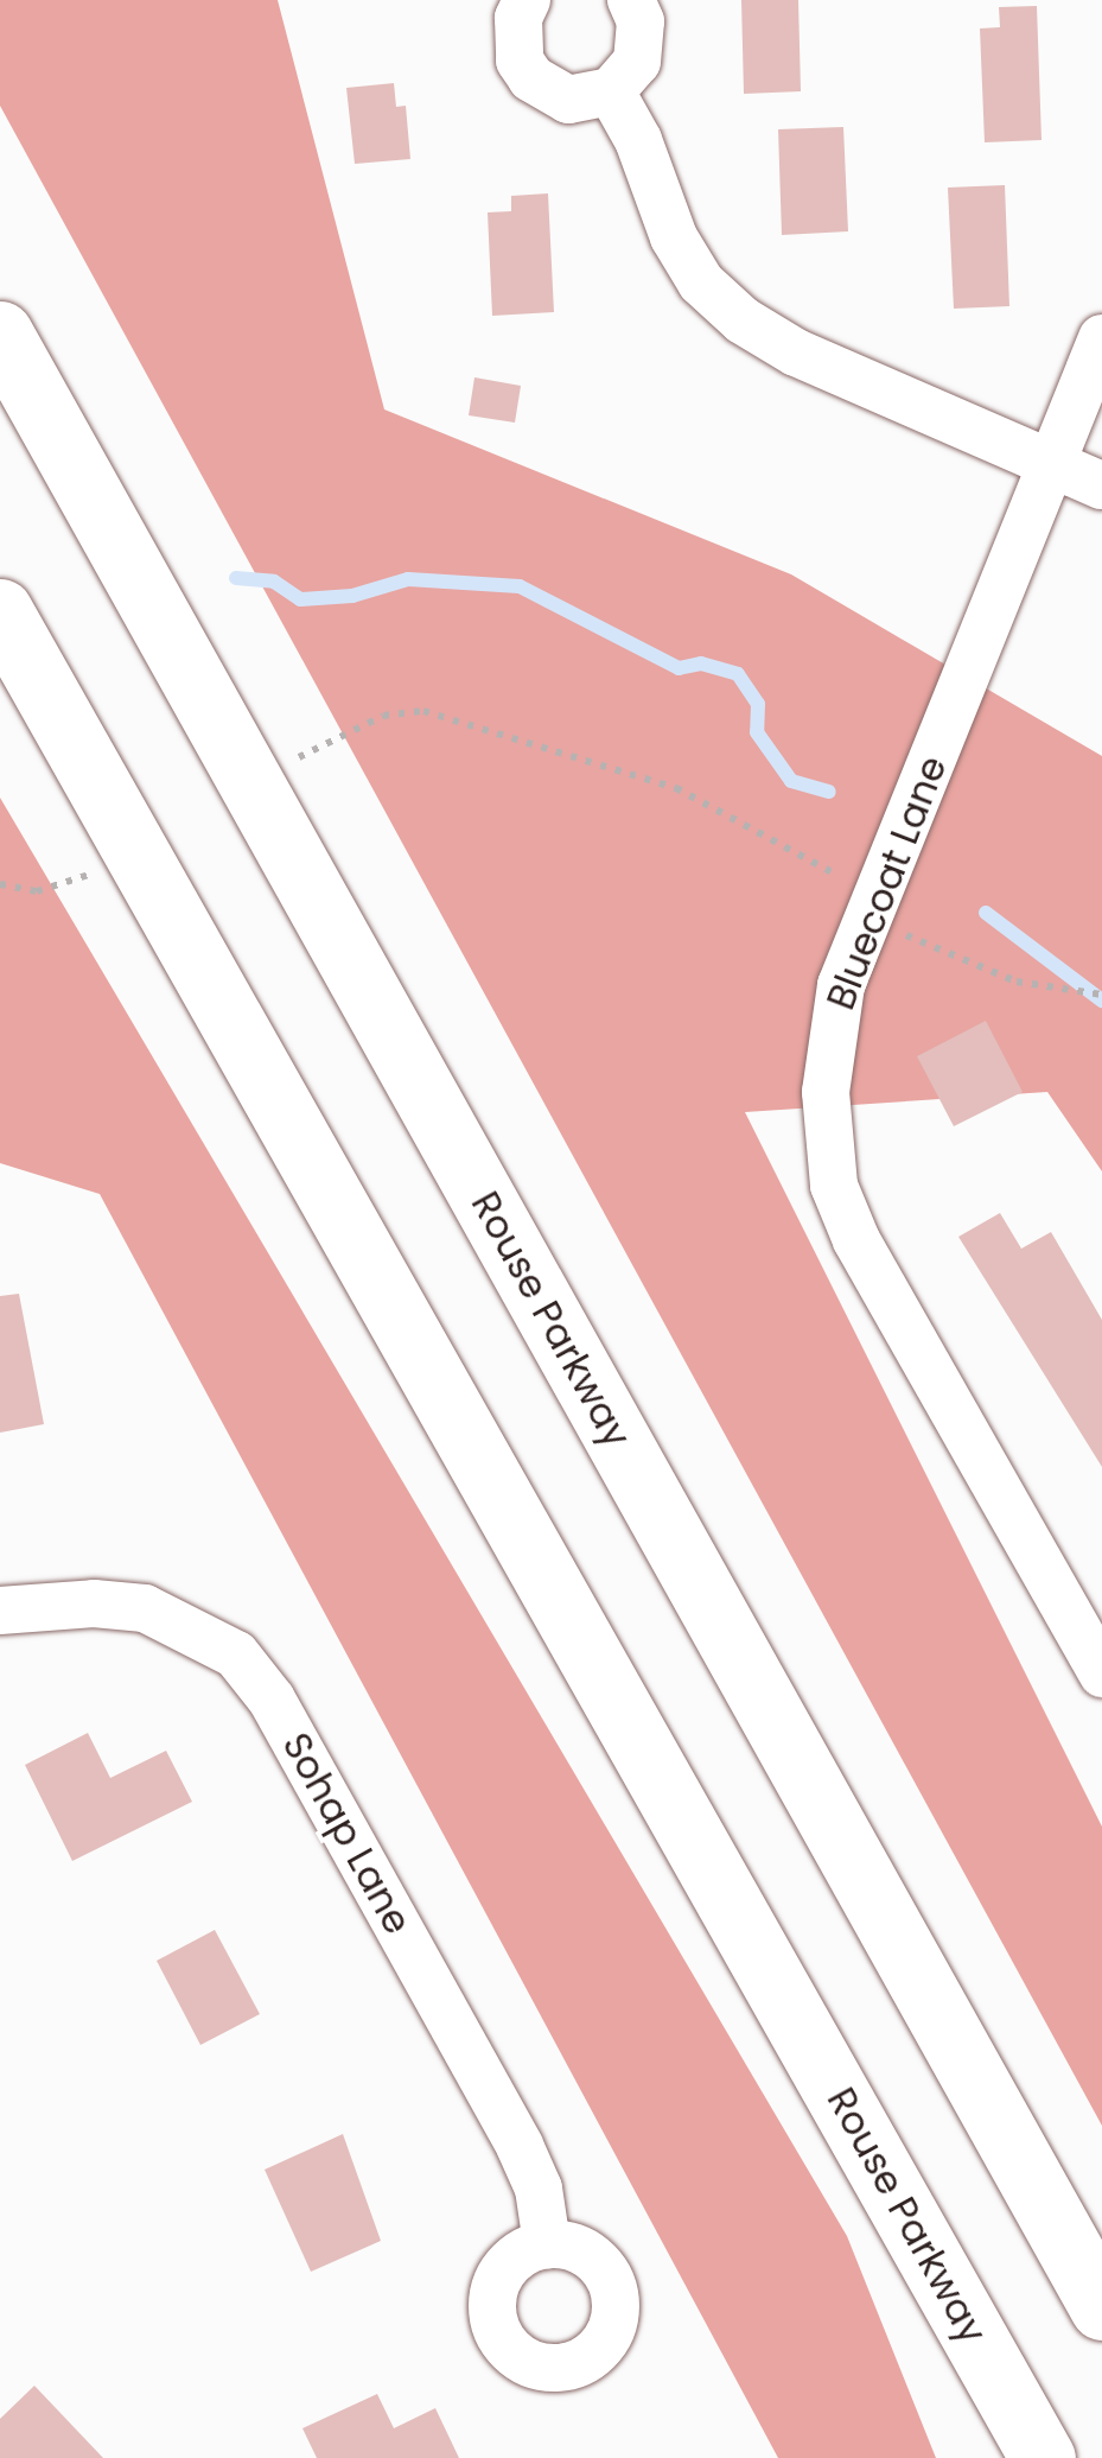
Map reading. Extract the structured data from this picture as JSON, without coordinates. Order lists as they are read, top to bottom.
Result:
{
  "streets": {
    "main road": ["Rouse Parkway"],
    "street": ["Bluecoat Lane", "Sohap Lane"]
  }
}
